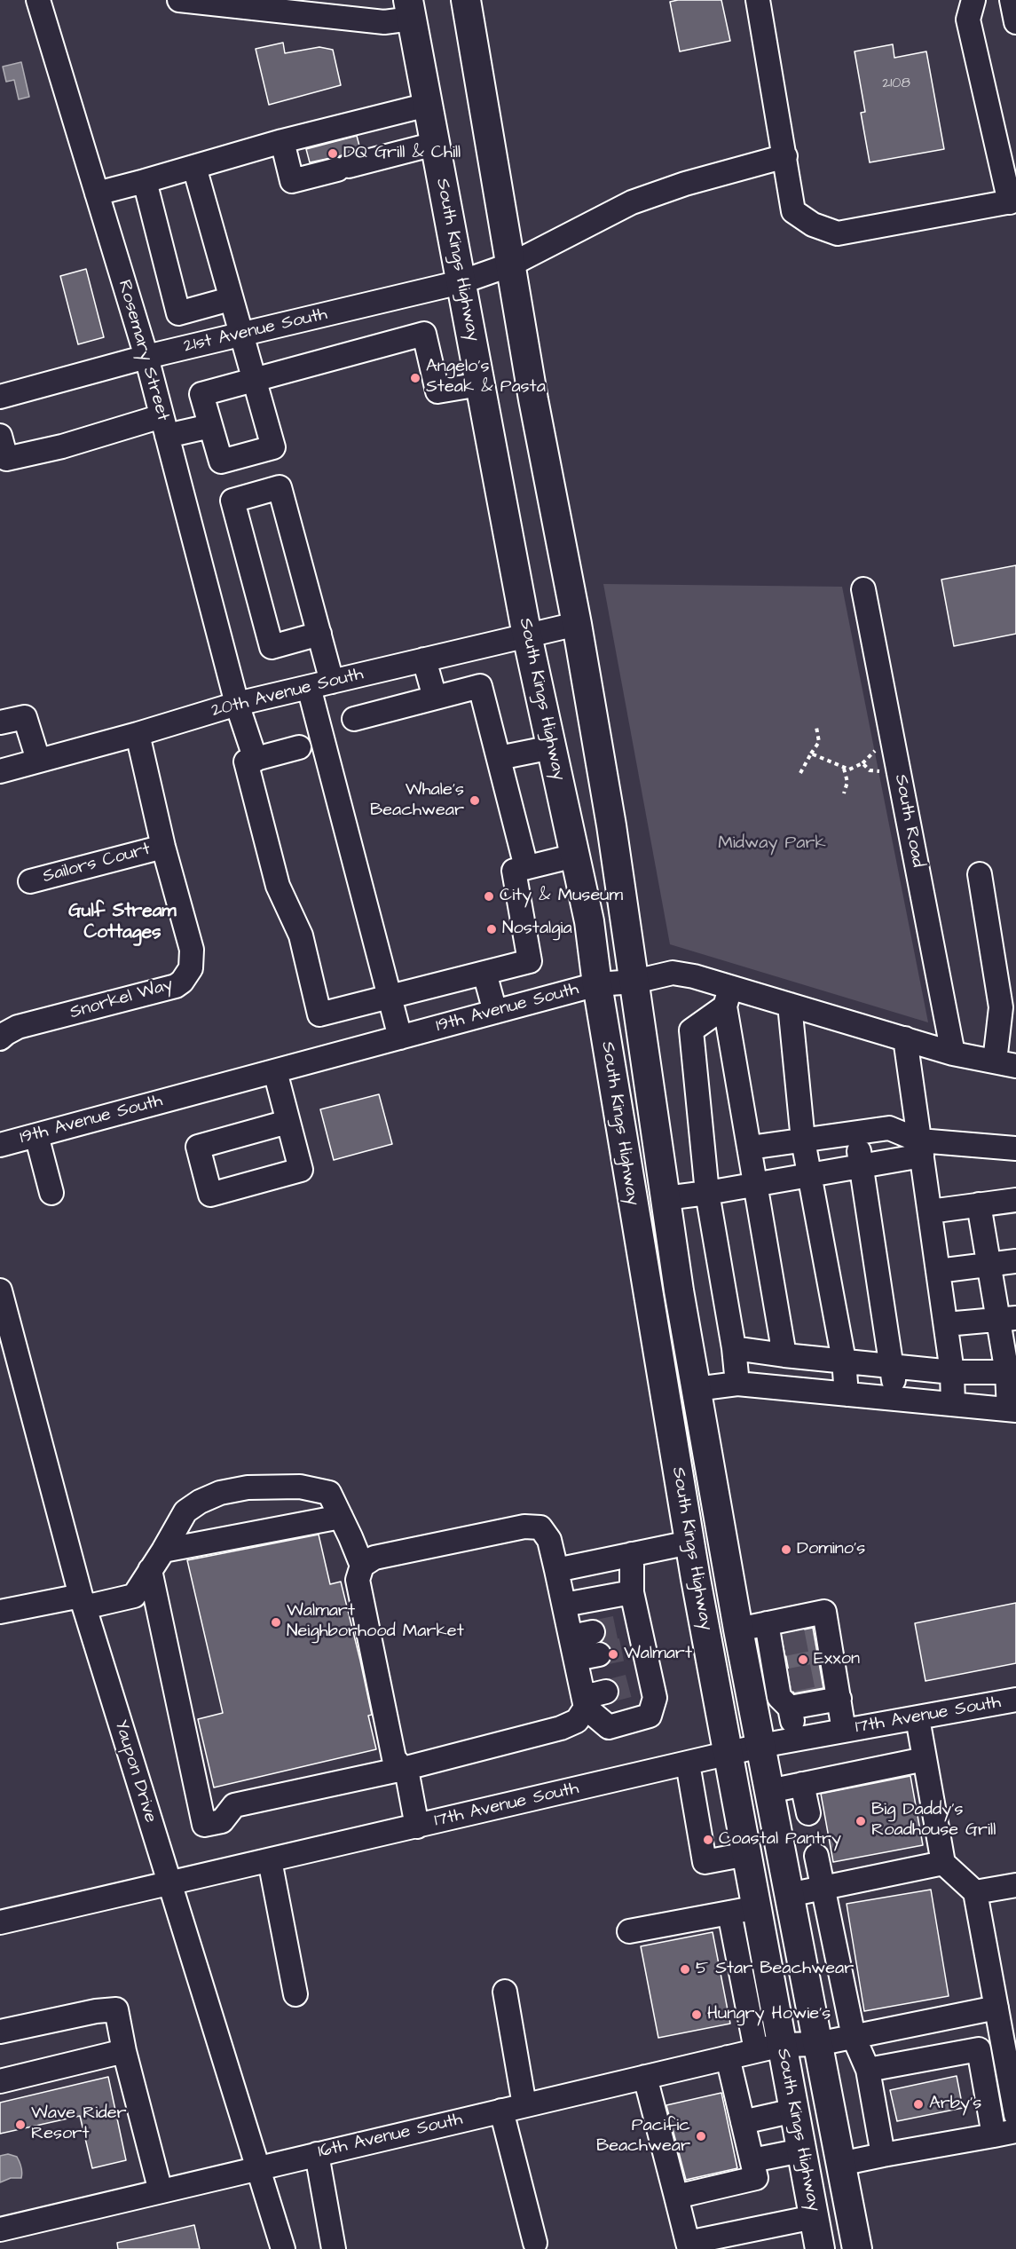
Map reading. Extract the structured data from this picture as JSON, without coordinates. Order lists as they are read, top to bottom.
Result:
{
  "streets": {
    "main road": ["South Kings Highway"],
    "street": [
      "21st Avenue South",
      "Rosemary Street",
      "20th Avenue South",
      "South Road",
      "Sailors Court",
      "Snorkel Way",
      "19th Avenue South",
      "17th Avenue South",
      "Yaupon Drive",
      "16th Avenue South"
    ]
  },
  "crossings": [
    ["South Kings Highway", "21st Avenue South"],
    ["South Kings Highway", "20th Avenue South"],
    ["South Kings Highway", "19th Avenue South"],
    ["South Kings Highway", "17th Avenue South"],
    ["South Kings Highway", "16th Avenue South"],
    ["21st Avenue South", "Rosemary Street"],
    ["Rosemary Street", "20th Avenue South"],
    ["20th Avenue South", "Snorkel Way"],
    ["South Road", "19th Avenue South"],
    ["Sailors Court", "Snorkel Way"],
    ["17th Avenue South", "Yaupon Drive"],
    ["Yaupon Drive", "16th Avenue South"]
  ],
  "districts": ["Gulf Stream Cottages"],
  "parks": ["Midway Park"],
  "places": [
    "DQ Grill & Chill",
    "Angelo's Steak & Pasta",
    "Whale's Beachwear",
    "City & Museum",
    "Nostalgia",
    "Domino's",
    "Walmart Neighborhood Market",
    "Walmart",
    "Exxon",
    "Big Daddy's Roadhouse Grill",
    "Coastal Pantry",
    "5 Star Beachwear",
    "Hungry Howie's",
    "Arby's",
    "Wave Rider Resort",
    "Pacific Beachwear"
  ],
  "house_numbers": ["2108"]
}
